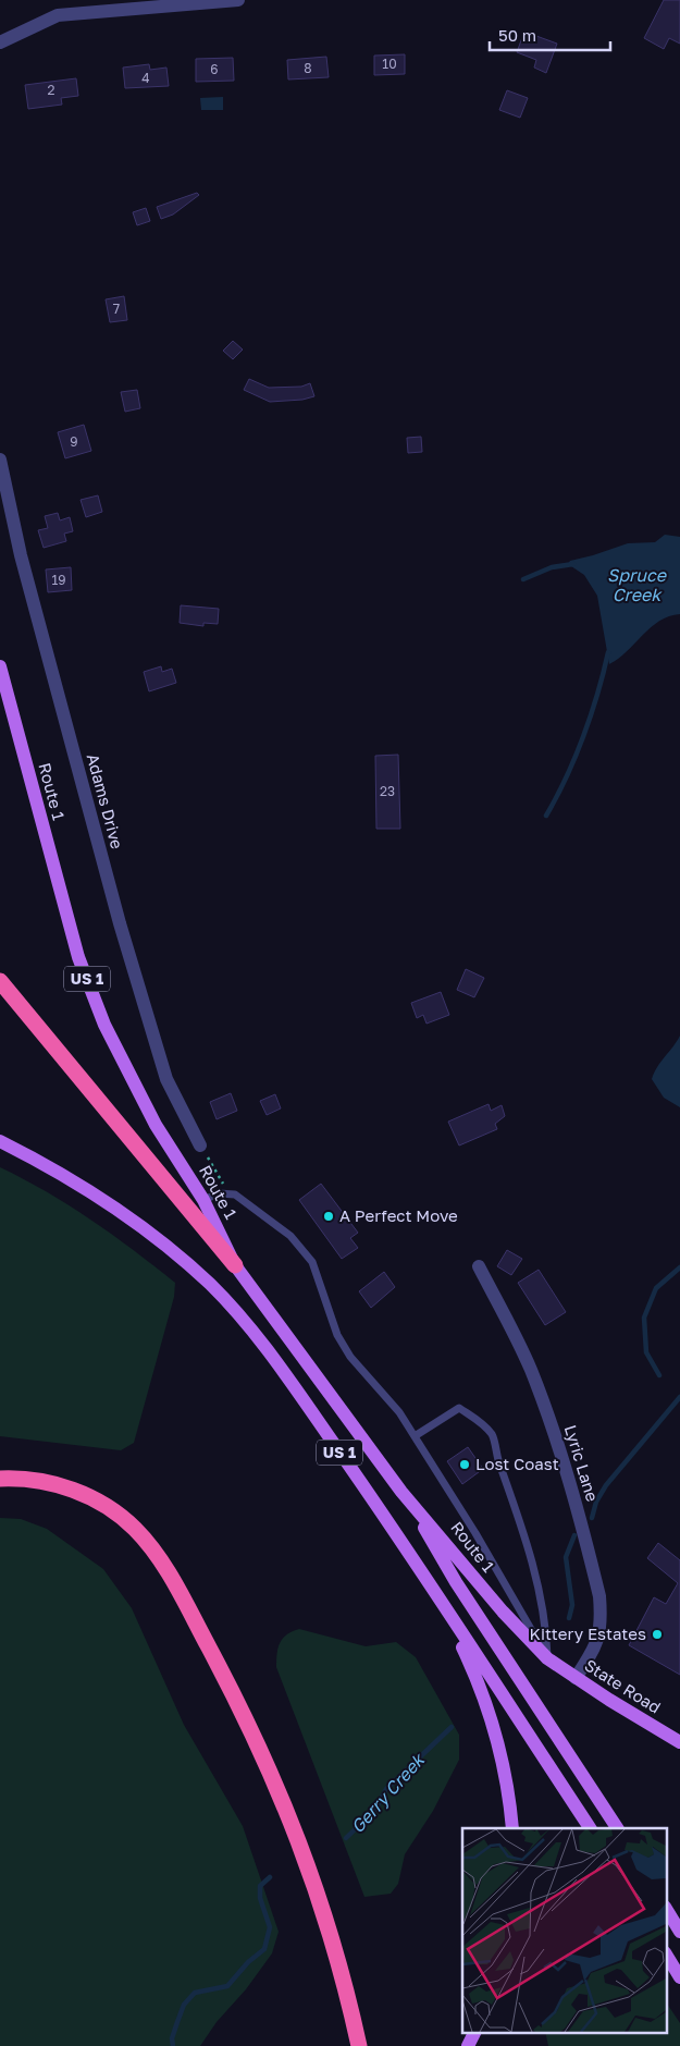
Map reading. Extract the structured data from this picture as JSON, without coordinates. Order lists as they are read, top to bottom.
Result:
{
  "streets": {
    "main road": ["Route 1", "US 1", "State Road"],
    "street": ["Adams Drive", "Lyric Lane"]
  },
  "crossings": [
    ["Route 1", "State Road"],
    ["Lyric Lane", "State Road"]
  ],
  "water": ["Spruce Creek", "Gerry Creek"],
  "places": ["A Perfect Move", "Lost Coast", "Kittery Estates"],
  "house_numbers": [
    "10",
    "8",
    "6",
    "4",
    "2",
    "7",
    "9",
    "19",
    "23"
  ],
  "scale_bar": "50 m"
}
